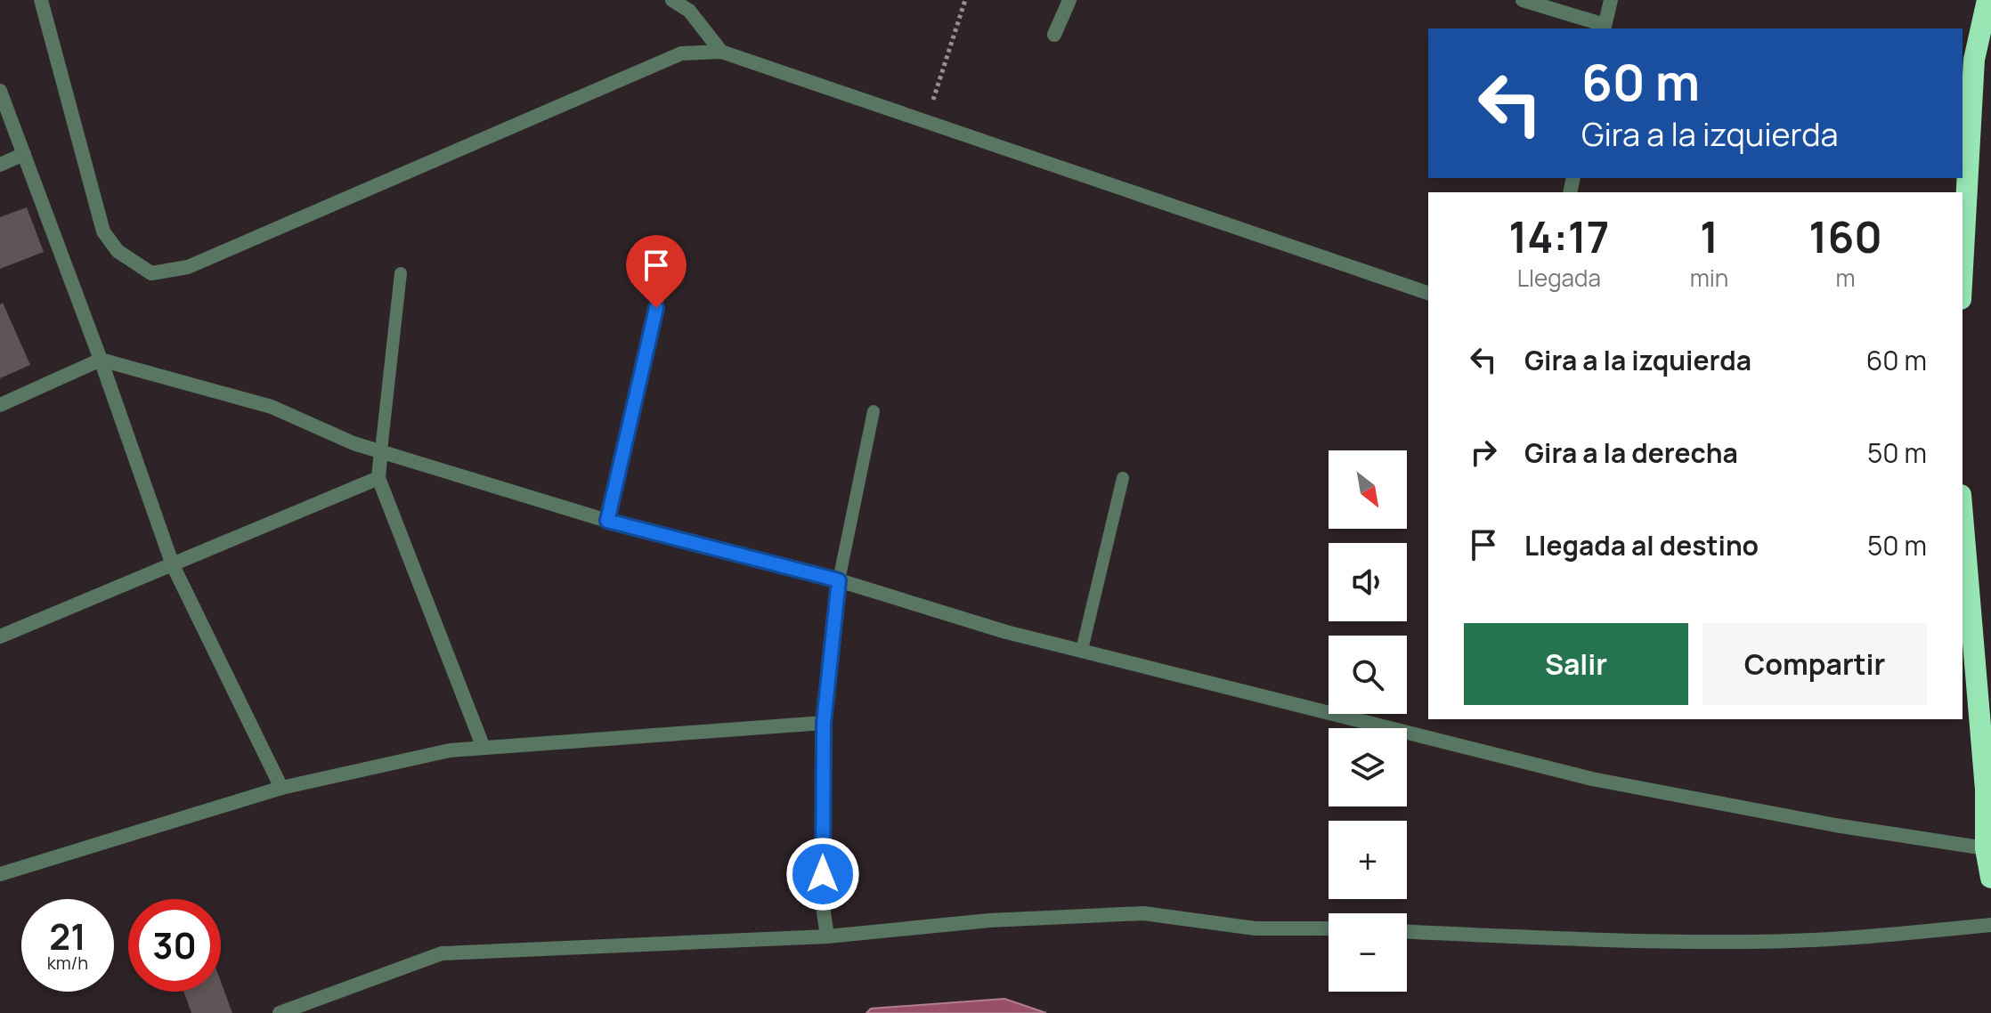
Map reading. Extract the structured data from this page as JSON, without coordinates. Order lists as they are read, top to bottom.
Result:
{
  "north": "bottom right",
  "page": {
    "turn": ["60 m", "Gira a la izquierda"],
    "eta": [
      "14:17",
      "Llegada",
      "1",
      "min",
      "160",
      "m"
    ],
    "list": [
      {
        "name": "Gira a la izquierda",
        "value": "60 m"
      },
      {
        "name": "Gira a la derecha",
        "value": "50 m"
      },
      {
        "name": "Llegada al destino",
        "value": "50 m"
      }
    ],
    "map_buttons": ["+", "−"],
    "buttons": ["Salir", "Compartir"],
    "speed": "21 km/h",
    "limit": "30"
  }
}
